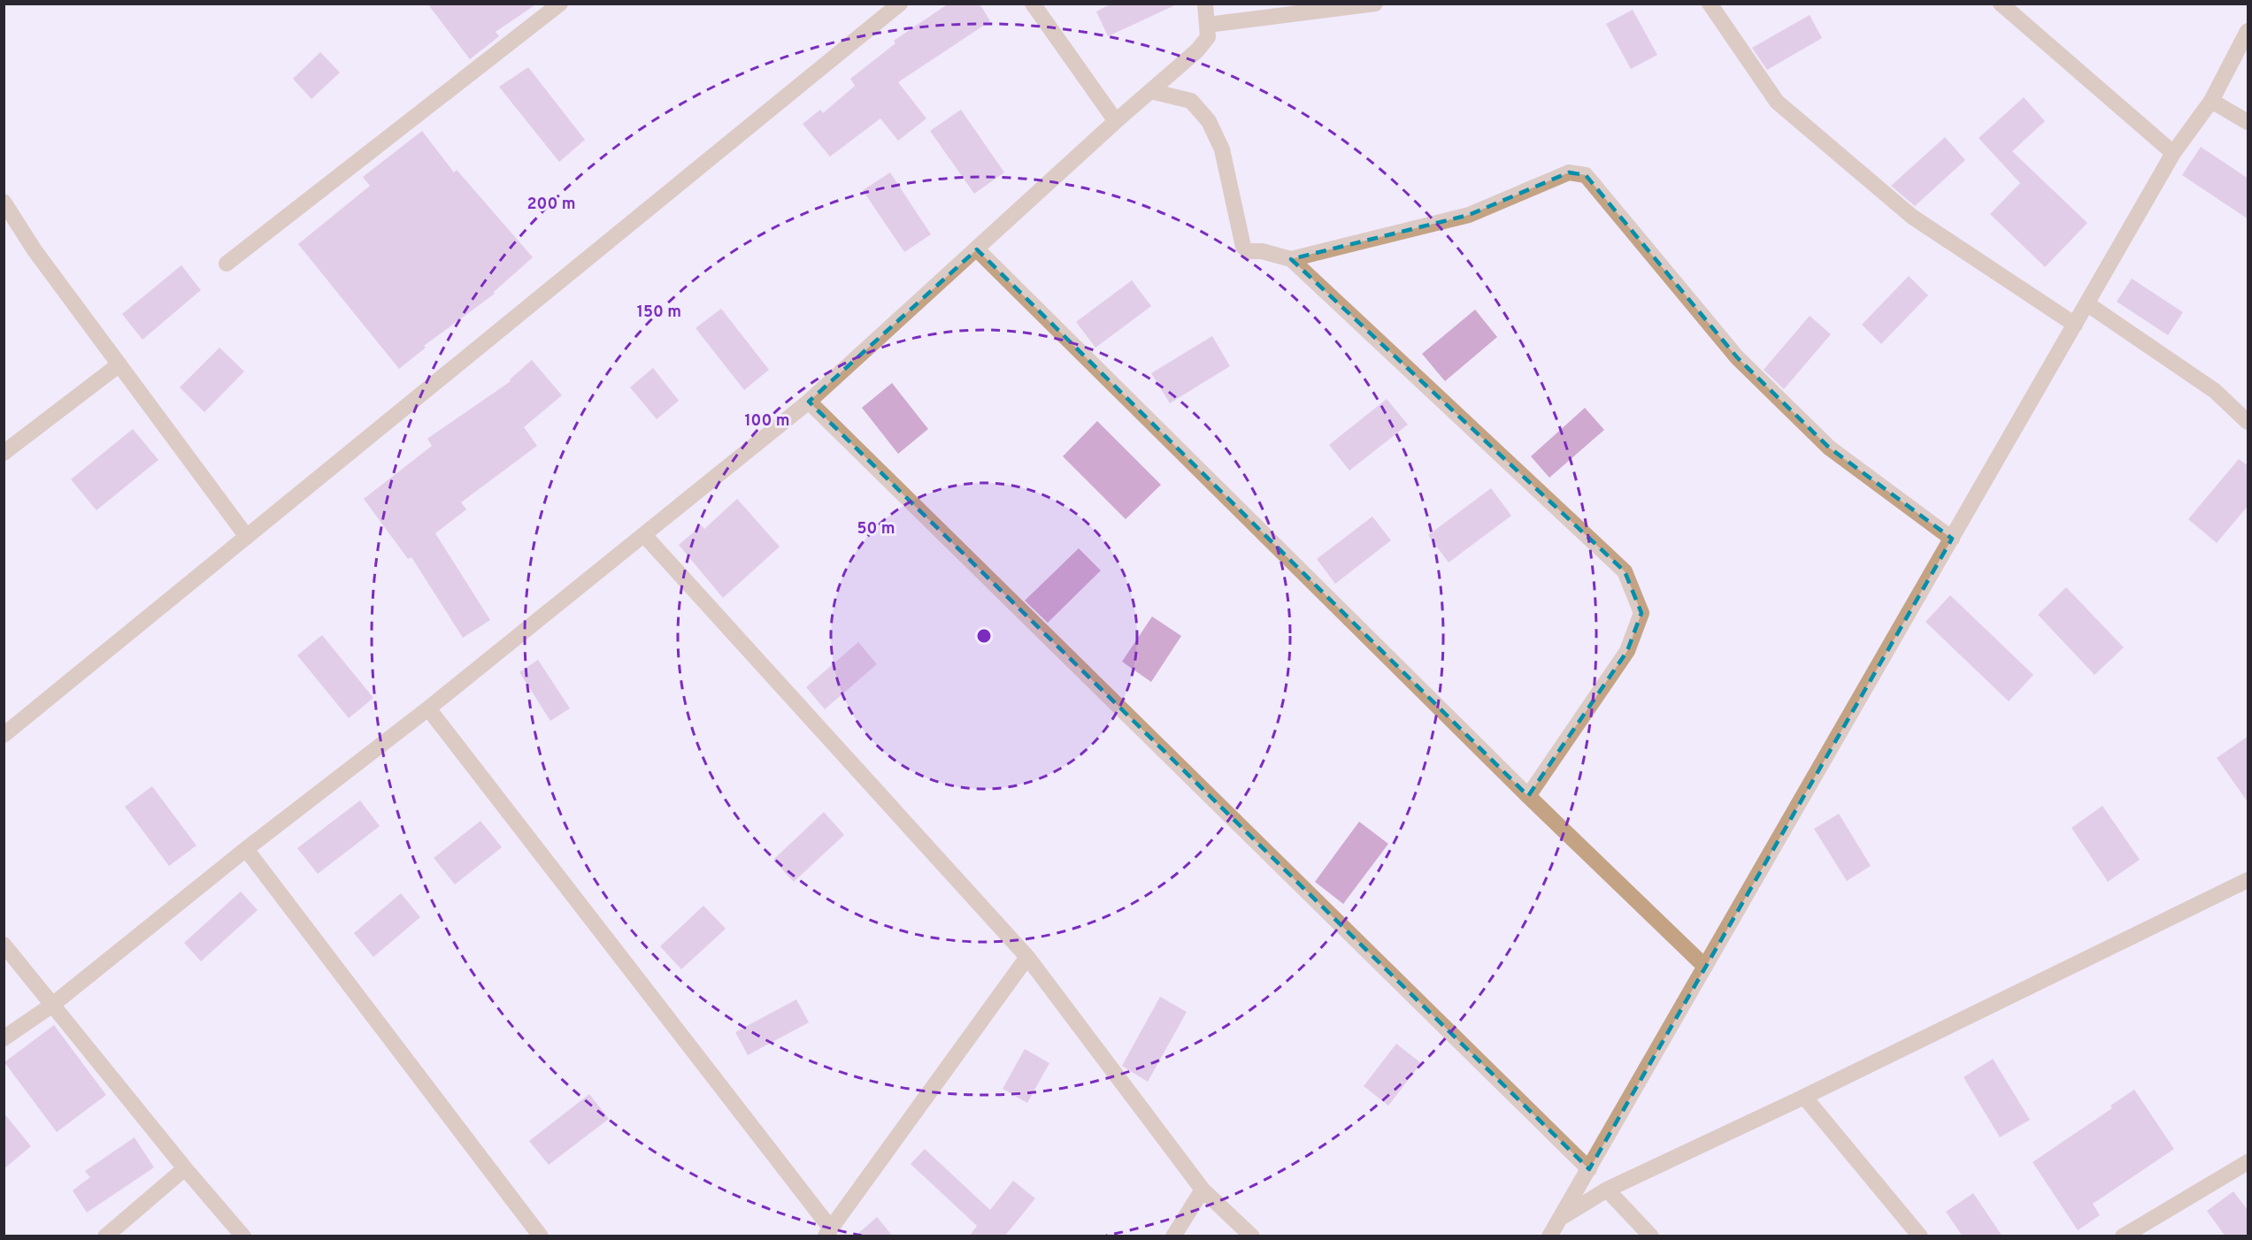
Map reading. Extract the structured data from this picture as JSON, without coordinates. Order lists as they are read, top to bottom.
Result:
{
  "rings": [
    "200 m",
    "150 m",
    "100 m",
    "50 m"
  ]
}
